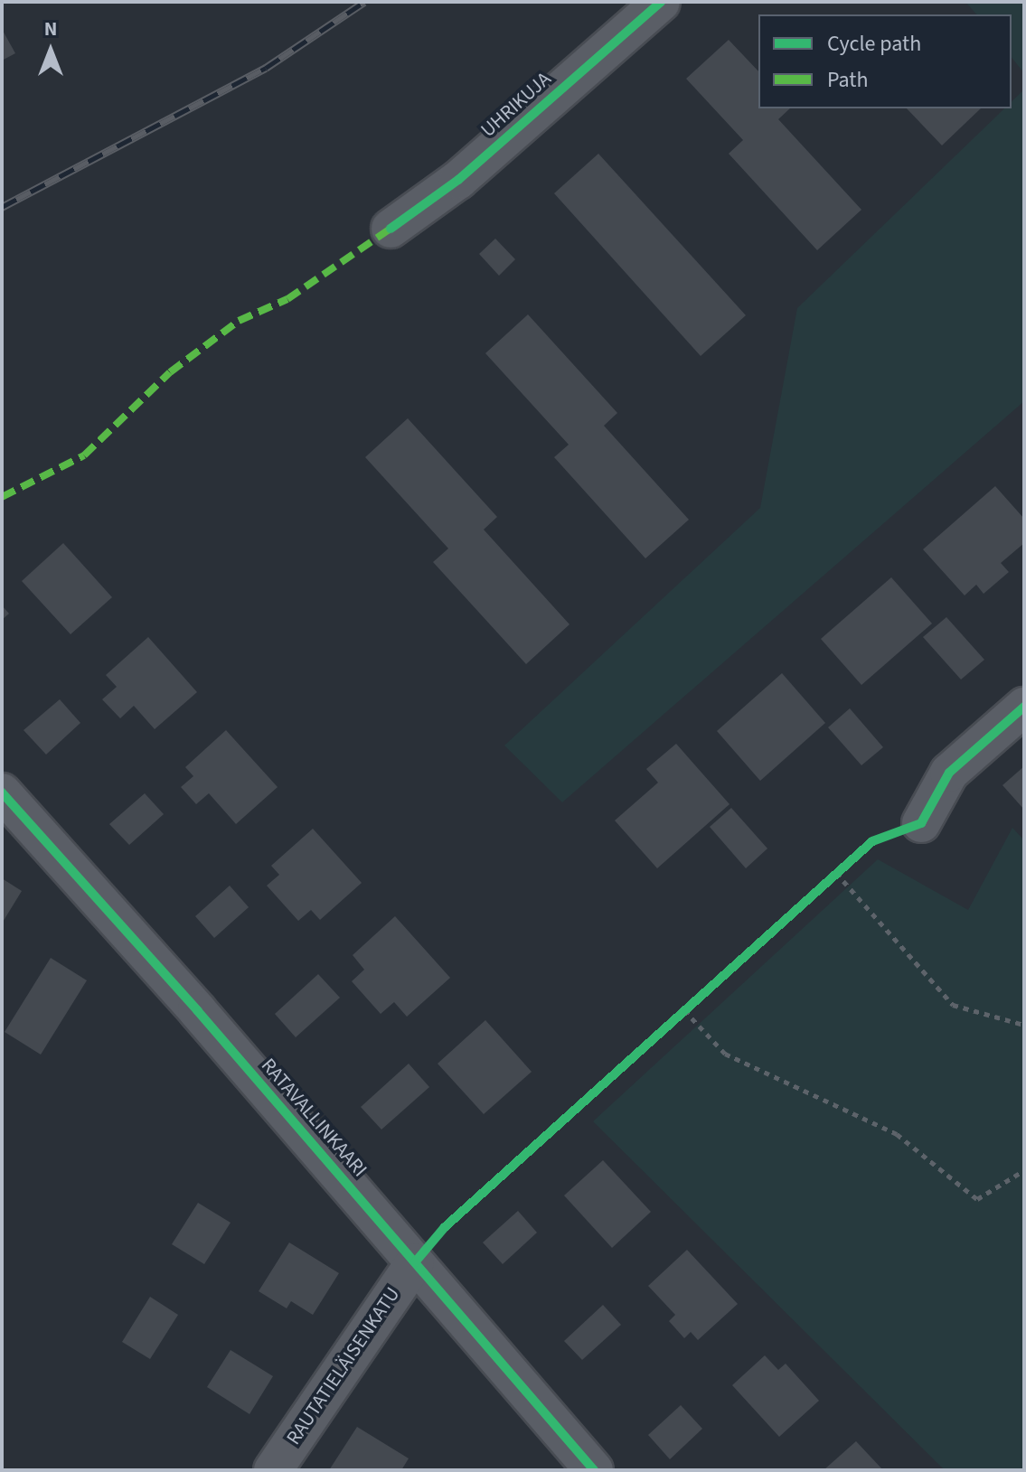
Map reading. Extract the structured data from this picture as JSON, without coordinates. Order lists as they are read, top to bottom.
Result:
{
  "streets": {
    "street": ["UHRIKUJA", "RATAVALLINKAARI", "RAUTATIELÄISENKATU"]
  },
  "crossings": [
    ["RATAVALLINKAARI", "RAUTATIELÄISENKATU"]
  ],
  "legend": ["Cycle path", "Path"],
  "north": "top"
}
